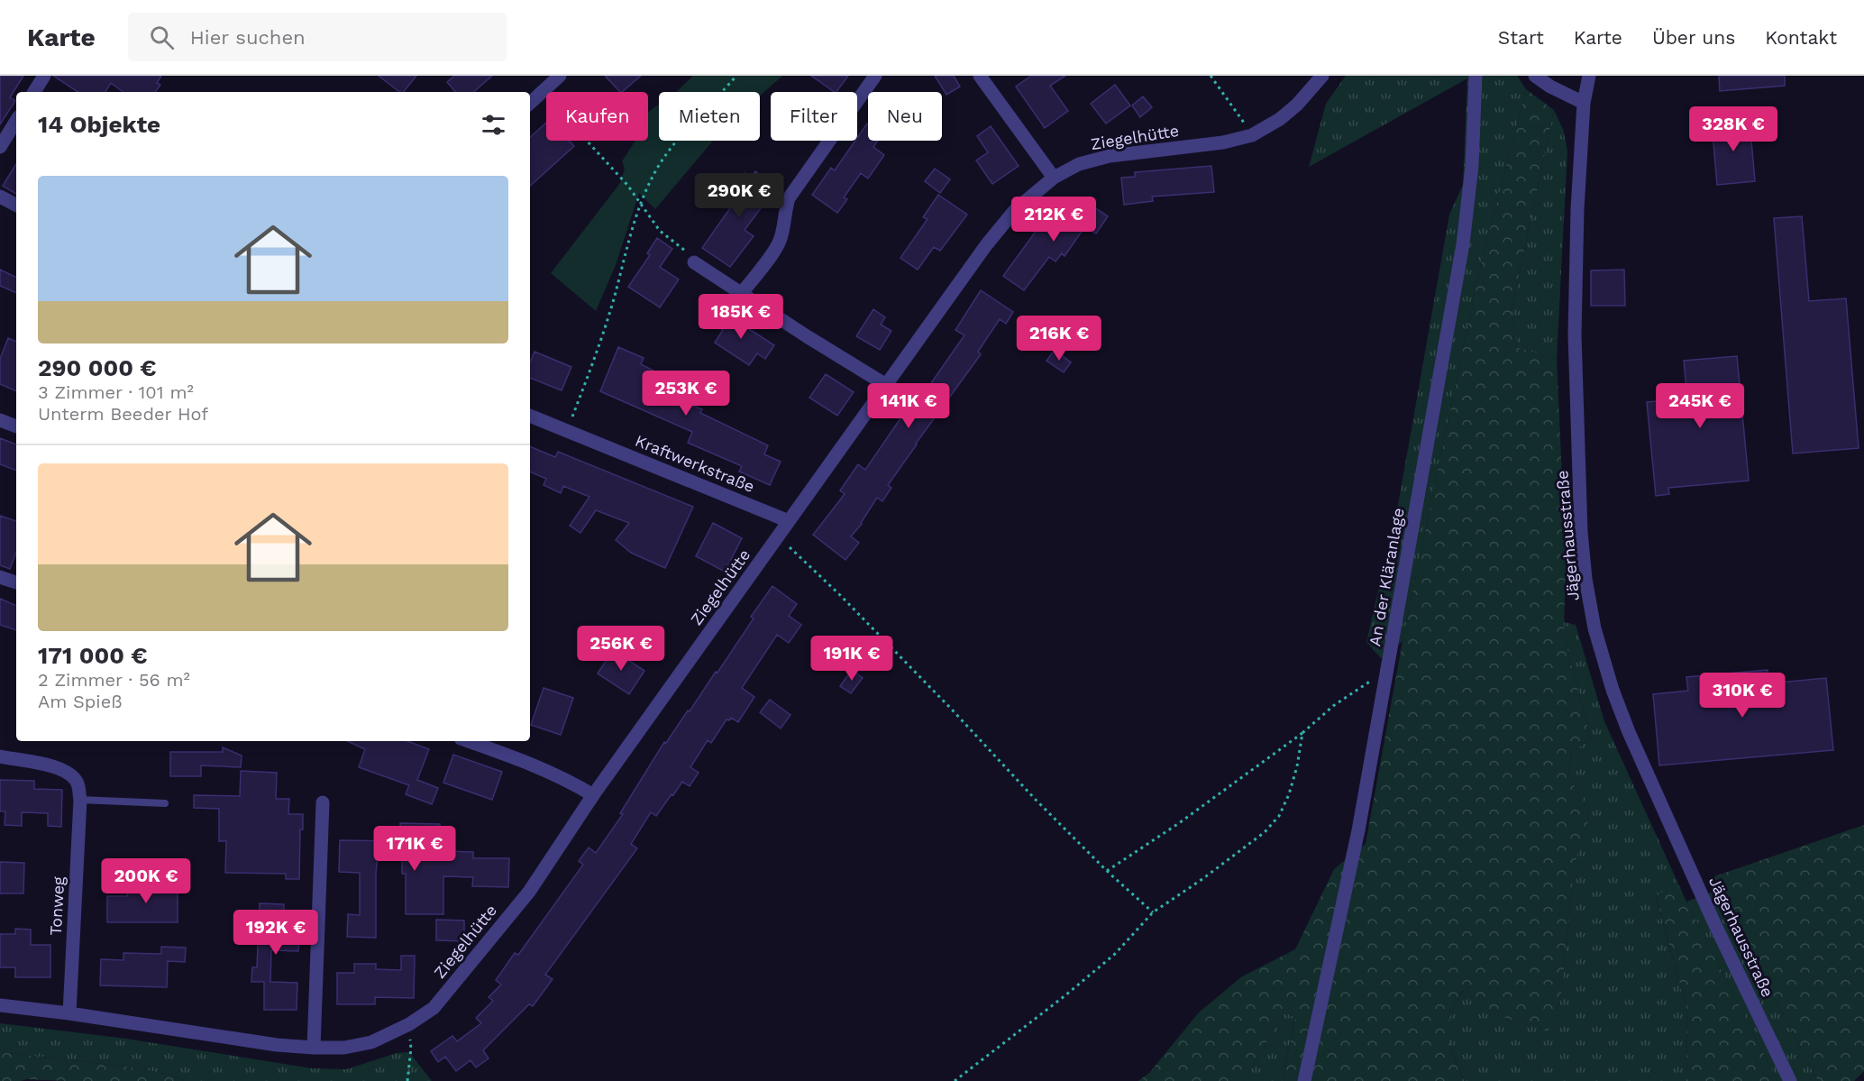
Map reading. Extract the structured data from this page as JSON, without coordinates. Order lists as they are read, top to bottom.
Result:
{
  "streets": {
    "street": [
      "Ziegelhütte",
      "Kraftwerkstraße",
      "Jägerhausstraße",
      "An der Kläranlage",
      "Tonweg"
    ]
  },
  "crossings": [
    ["Ziegelhütte", "Kraftwerkstraße"],
    ["Ziegelhütte", "Tonweg"]
  ],
  "page": {
    "header": "Karte",
    "search": "Hier suchen",
    "nav": [
      "Start",
      "Karte",
      "Über uns",
      "Kontakt"
    ],
    "chip": [
      "Kaufen",
      "Mieten",
      "Filter",
      "Neu"
    ],
    "heading": "14 Objekte",
    "price": [
      "328K €",
      "290K €",
      "212K €",
      "185K €",
      "216K €",
      "253K €",
      "141K €",
      "245K €",
      "256K €",
      "191K €",
      "310K €",
      "171K €",
      "200K €",
      "192K €"
    ],
    "list": [
      {
        "name": "290 000 €",
        "note": "3 Zimmer · 101 m² · Unterm Beeder Hof"
      },
      {
        "name": "171 000 €",
        "note": "2 Zimmer · 56 m² · Am Spieß"
      }
    ]
  }
}
